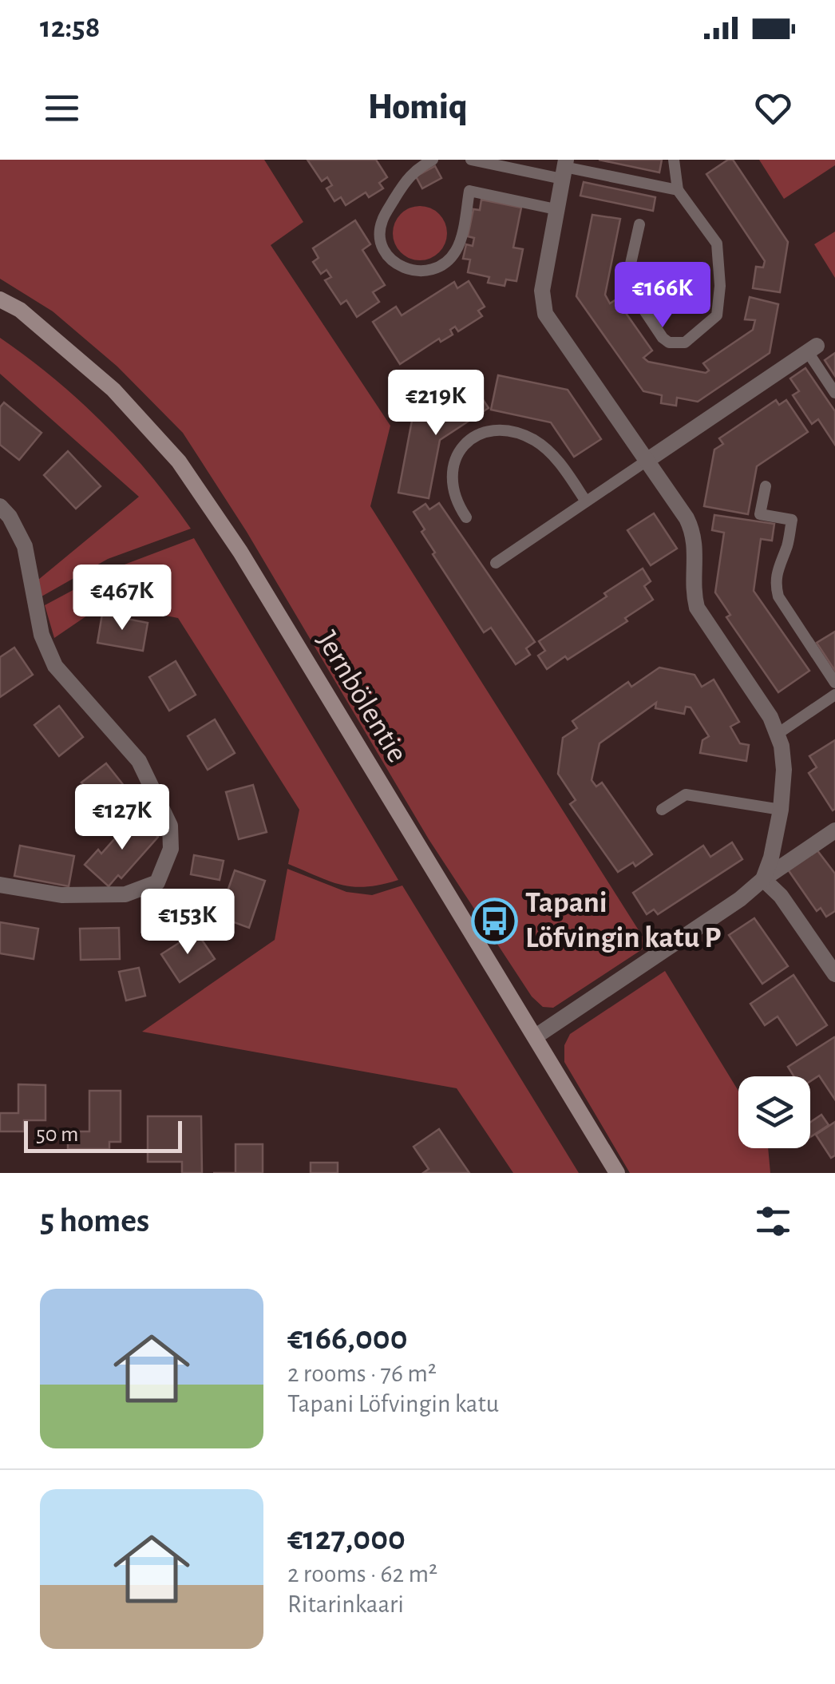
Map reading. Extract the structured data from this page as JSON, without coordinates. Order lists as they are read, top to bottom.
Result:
{
  "streets": {
    "street": ["Jernbölentie"]
  },
  "places": {
    "bus stop": ["Tapani Löfvingin katu P"]
  },
  "scale_bar": "50 m",
  "page": {
    "status": "12:58",
    "header": "Homiq",
    "price": [
      "€166K",
      "€219K",
      "€467K",
      "€127K",
      "€153K"
    ],
    "scale": "50 m",
    "heading": "5 homes",
    "list": [
      {
        "name": "€166,000",
        "note": "2 rooms · 76 m² · Tapani Löfvingin katu"
      },
      {
        "name": "€127,000",
        "note": "2 rooms · 62 m² · Ritarinkaari"
      }
    ]
  }
}
